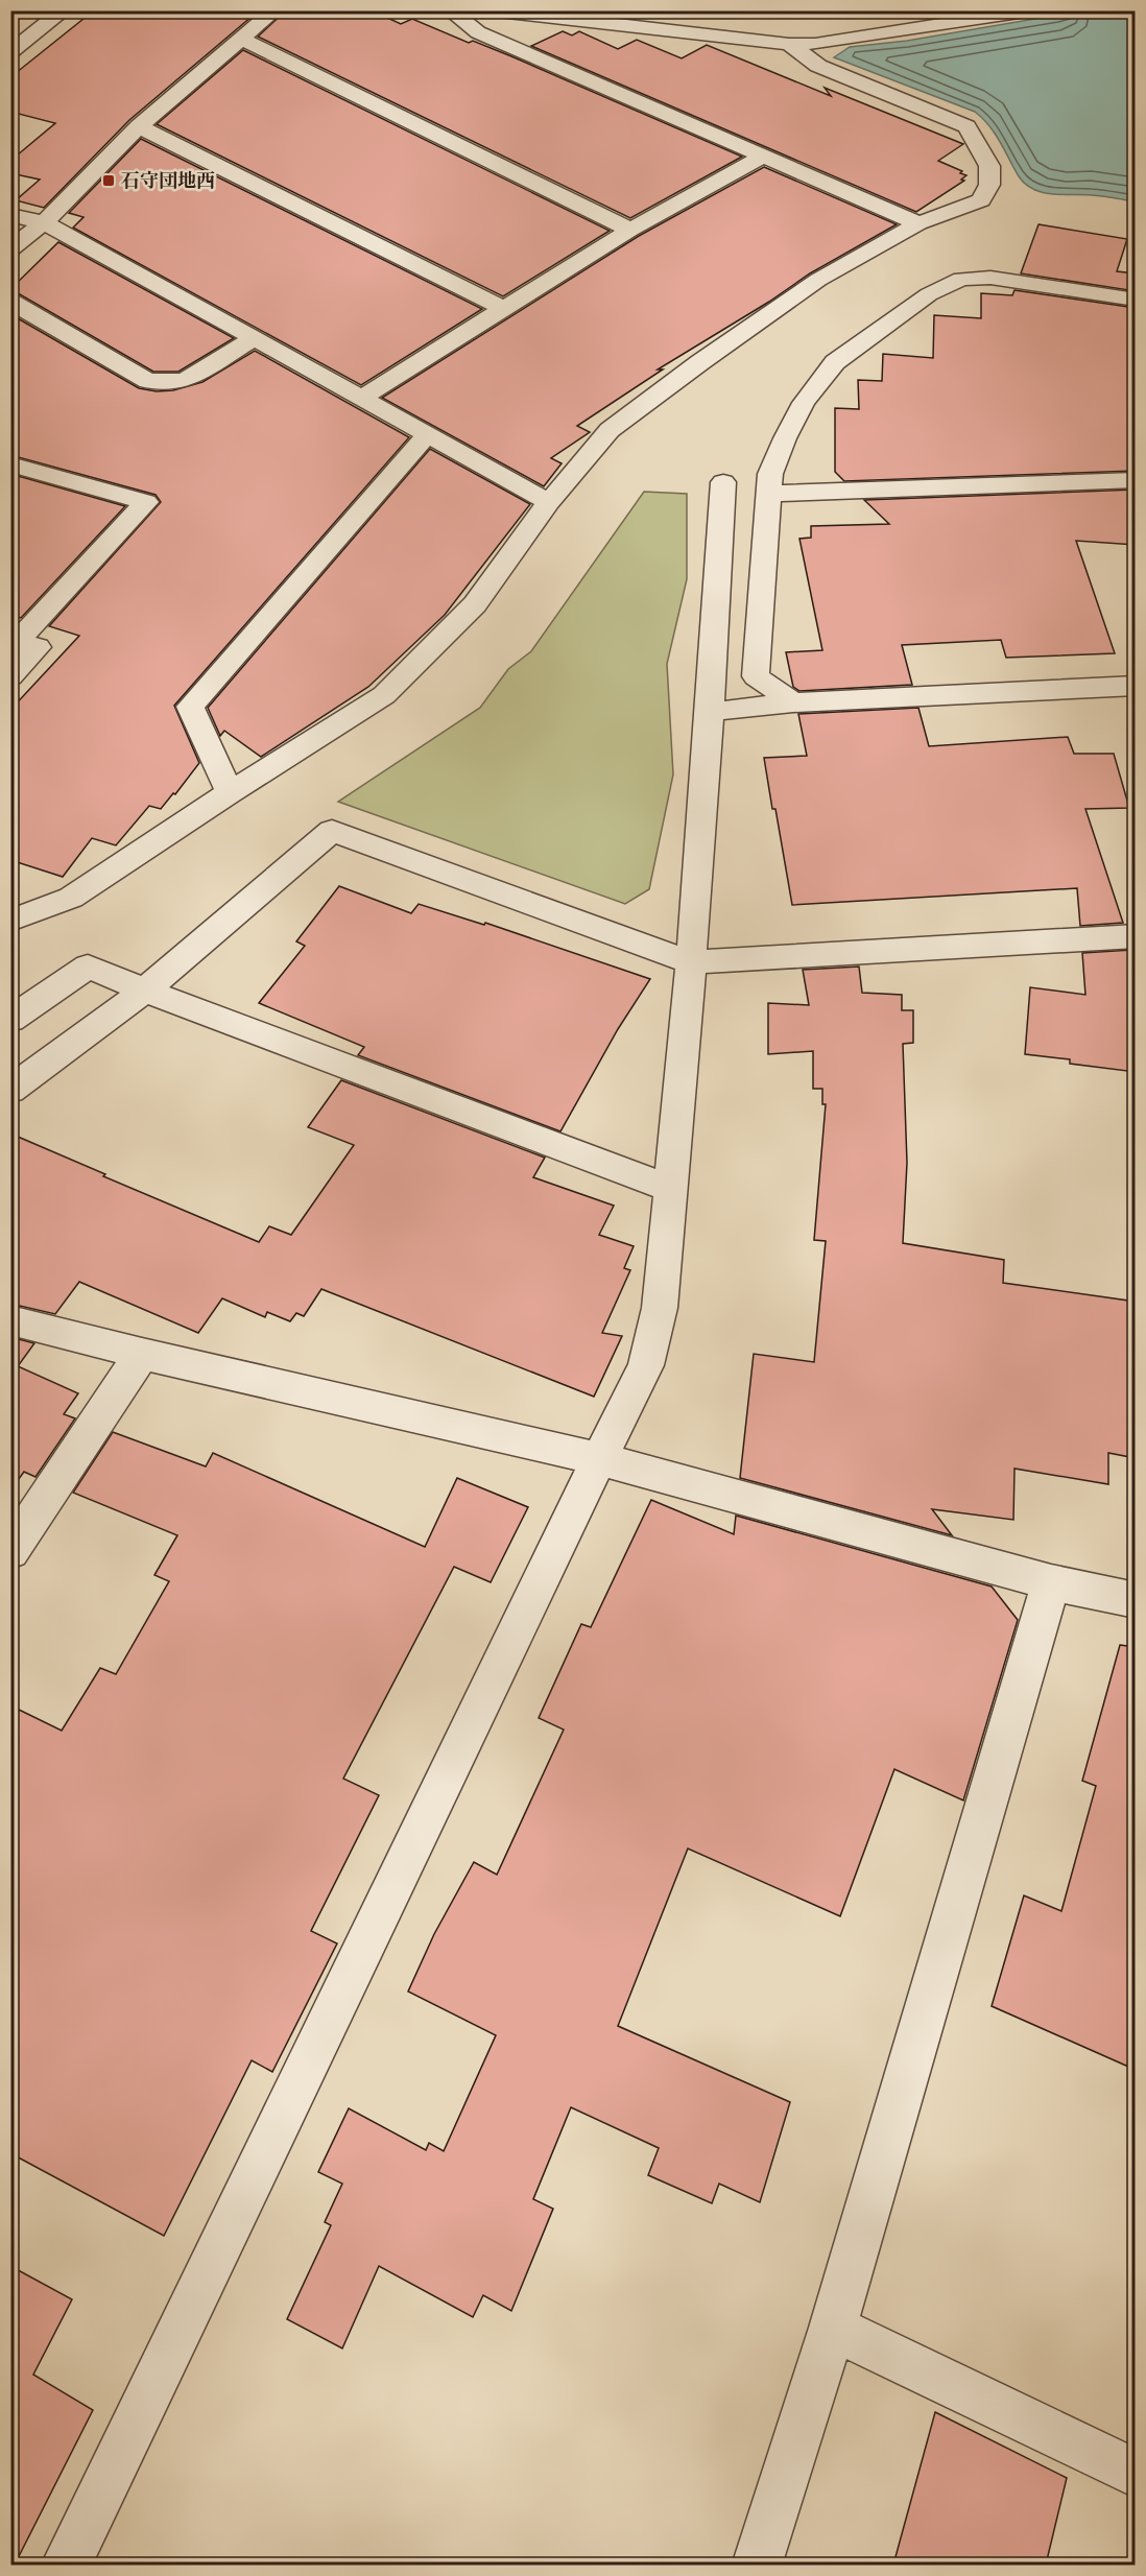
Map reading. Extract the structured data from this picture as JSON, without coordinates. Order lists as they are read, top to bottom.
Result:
{
  "places": {
    "transit": ["石守団地西"]
  }
}
